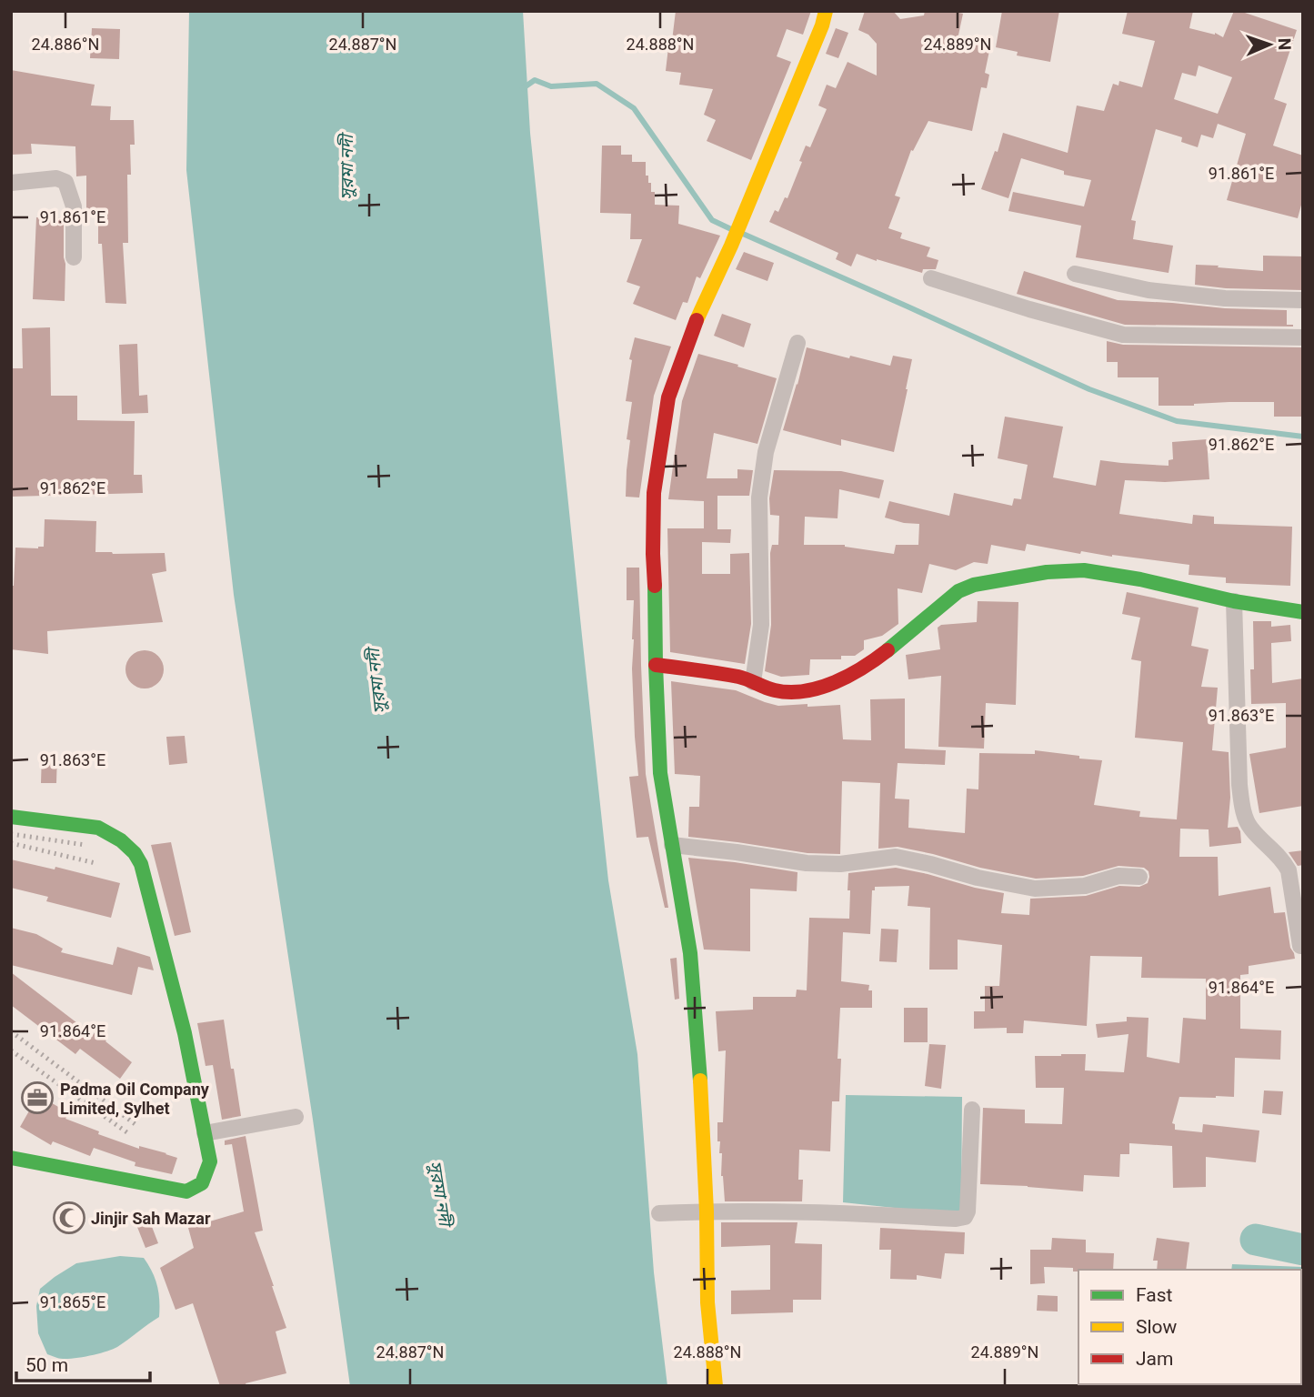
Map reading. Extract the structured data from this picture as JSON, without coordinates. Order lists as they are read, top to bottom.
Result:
{
  "water": ["সুরমা নদী"],
  "places": {
    "office": ["Padma Oil Company Limited, Sylhet"],
    "mosque": ["Jinjir Sah Mazar"]
  },
  "legend": ["Fast", "Slow", "Jam"],
  "scale_bar": "50 m",
  "north": "right",
  "coordinates": [
    "24.886°N",
    "24.887°N",
    "24.888°N",
    "24.889°N",
    "91.861°E",
    "91.862°E",
    "91.863°E",
    "91.864°E",
    "91.865°E"
  ]
}
